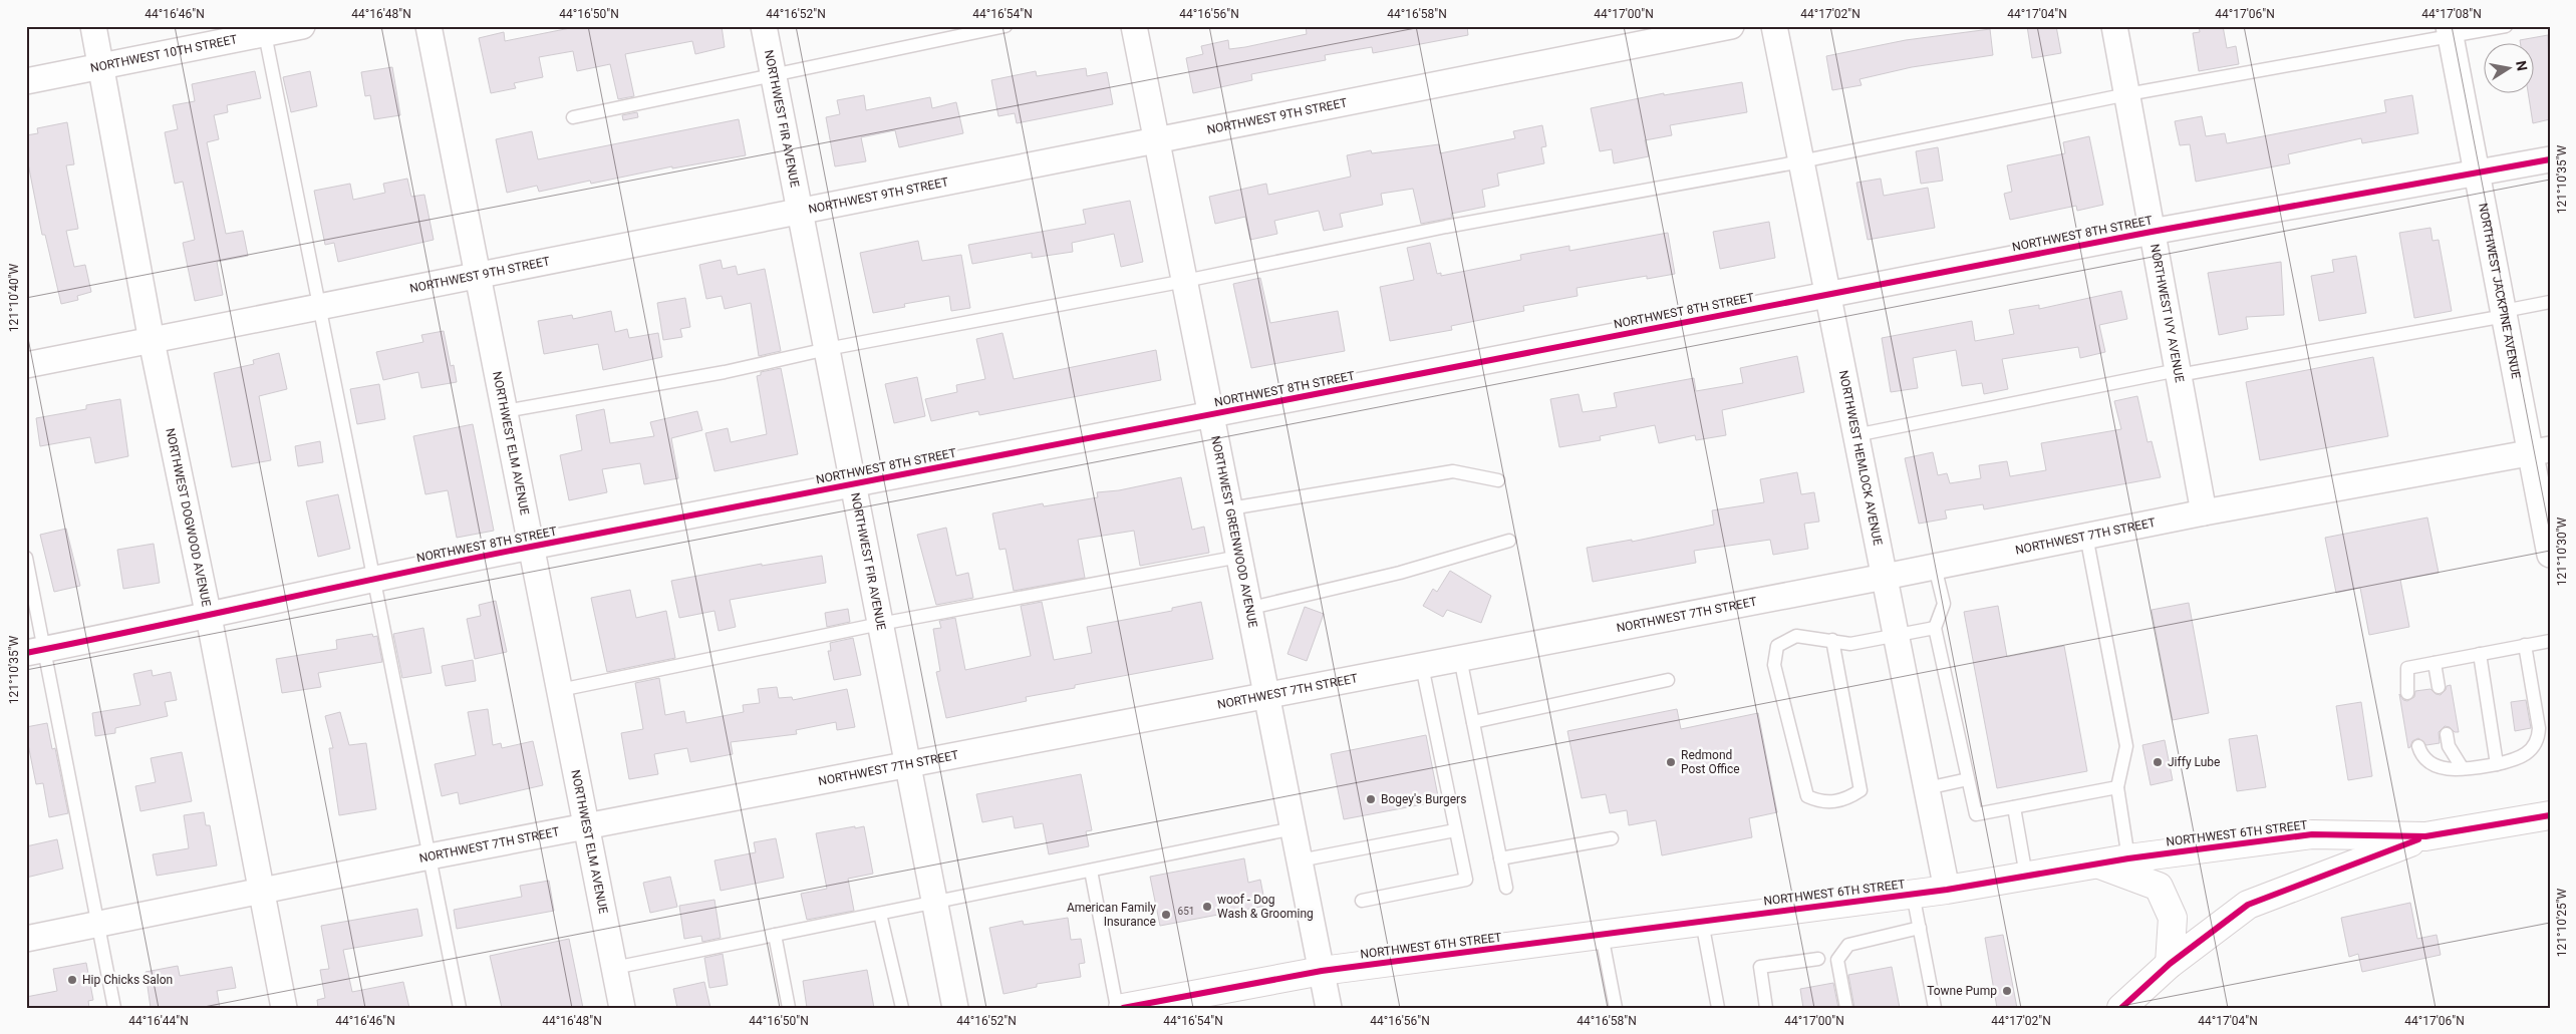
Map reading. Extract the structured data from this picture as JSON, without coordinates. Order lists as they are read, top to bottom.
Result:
{
  "streets": {
    "main road": ["NORTHWEST 6TH STREET"],
    "street": [
      "NORTHWEST 10TH STREET",
      "NORTHWEST 9TH STREET",
      "NORTHWEST FIR AVENUE",
      "NORTHWEST 8TH STREET",
      "NORTHWEST JACKPINE AVENUE",
      "NORTHWEST IVY AVENUE",
      "NORTHWEST ELM AVENUE",
      "NORTHWEST HEMLOCK AVENUE",
      "NORTHWEST DOGWOOD AVENUE",
      "NORTHWEST GREENWOOD AVENUE",
      "NORTHWEST 7TH STREET"
    ]
  },
  "crossings": [
    ["NORTHWEST 10TH STREET", "NORTHWEST DOGWOOD AVENUE"],
    ["NORTHWEST 9TH STREET", "NORTHWEST FIR AVENUE"],
    ["NORTHWEST 9TH STREET", "NORTHWEST ELM AVENUE"],
    ["NORTHWEST 9TH STREET", "NORTHWEST DOGWOOD AVENUE"],
    ["NORTHWEST 9TH STREET", "NORTHWEST GREENWOOD AVENUE"],
    ["NORTHWEST FIR AVENUE", "NORTHWEST 8TH STREET"],
    ["NORTHWEST FIR AVENUE", "NORTHWEST 7TH STREET"],
    ["NORTHWEST 8TH STREET", "NORTHWEST JACKPINE AVENUE"],
    ["NORTHWEST 8TH STREET", "NORTHWEST IVY AVENUE"],
    ["NORTHWEST 8TH STREET", "NORTHWEST ELM AVENUE"],
    ["NORTHWEST 8TH STREET", "NORTHWEST HEMLOCK AVENUE"],
    ["NORTHWEST 8TH STREET", "NORTHWEST DOGWOOD AVENUE"],
    ["NORTHWEST 8TH STREET", "NORTHWEST GREENWOOD AVENUE"],
    ["NORTHWEST JACKPINE AVENUE", "NORTHWEST 7TH STREET"],
    ["NORTHWEST IVY AVENUE", "NORTHWEST 7TH STREET"],
    ["NORTHWEST ELM AVENUE", "NORTHWEST 7TH STREET"],
    ["NORTHWEST HEMLOCK AVENUE", "NORTHWEST 7TH STREET"],
    ["NORTHWEST HEMLOCK AVENUE", "NORTHWEST 6TH STREET"],
    ["NORTHWEST DOGWOOD AVENUE", "NORTHWEST 7TH STREET"],
    ["NORTHWEST GREENWOOD AVENUE", "NORTHWEST 7TH STREET"],
    ["NORTHWEST GREENWOOD AVENUE", "NORTHWEST 6TH STREET"]
  ],
  "places": [
    "Redmond Post Office",
    "Jiffy Lube",
    "Bogey's Burgers",
    "woof - Dog Wash & Grooming",
    "American Family Insurance",
    "Hip Chicks Salon",
    "Towne Pump"
  ],
  "house_numbers": ["651"],
  "north": "right",
  "coordinates": [
    "44°16'46\"N",
    "44°16'48\"N",
    "44°16'50\"N",
    "44°16'52\"N",
    "44°16'54\"N",
    "44°16'56\"N",
    "44°16'58\"N",
    "44°17'00\"N",
    "44°17'02\"N",
    "44°17'04\"N",
    "44°17'06\"N",
    "44°17'08\"N",
    "121°10'35\"W",
    "121°10'40\"W",
    "121°10'30\"W",
    "121°10'25\"W",
    "44°16'44\"N"
  ]
}
